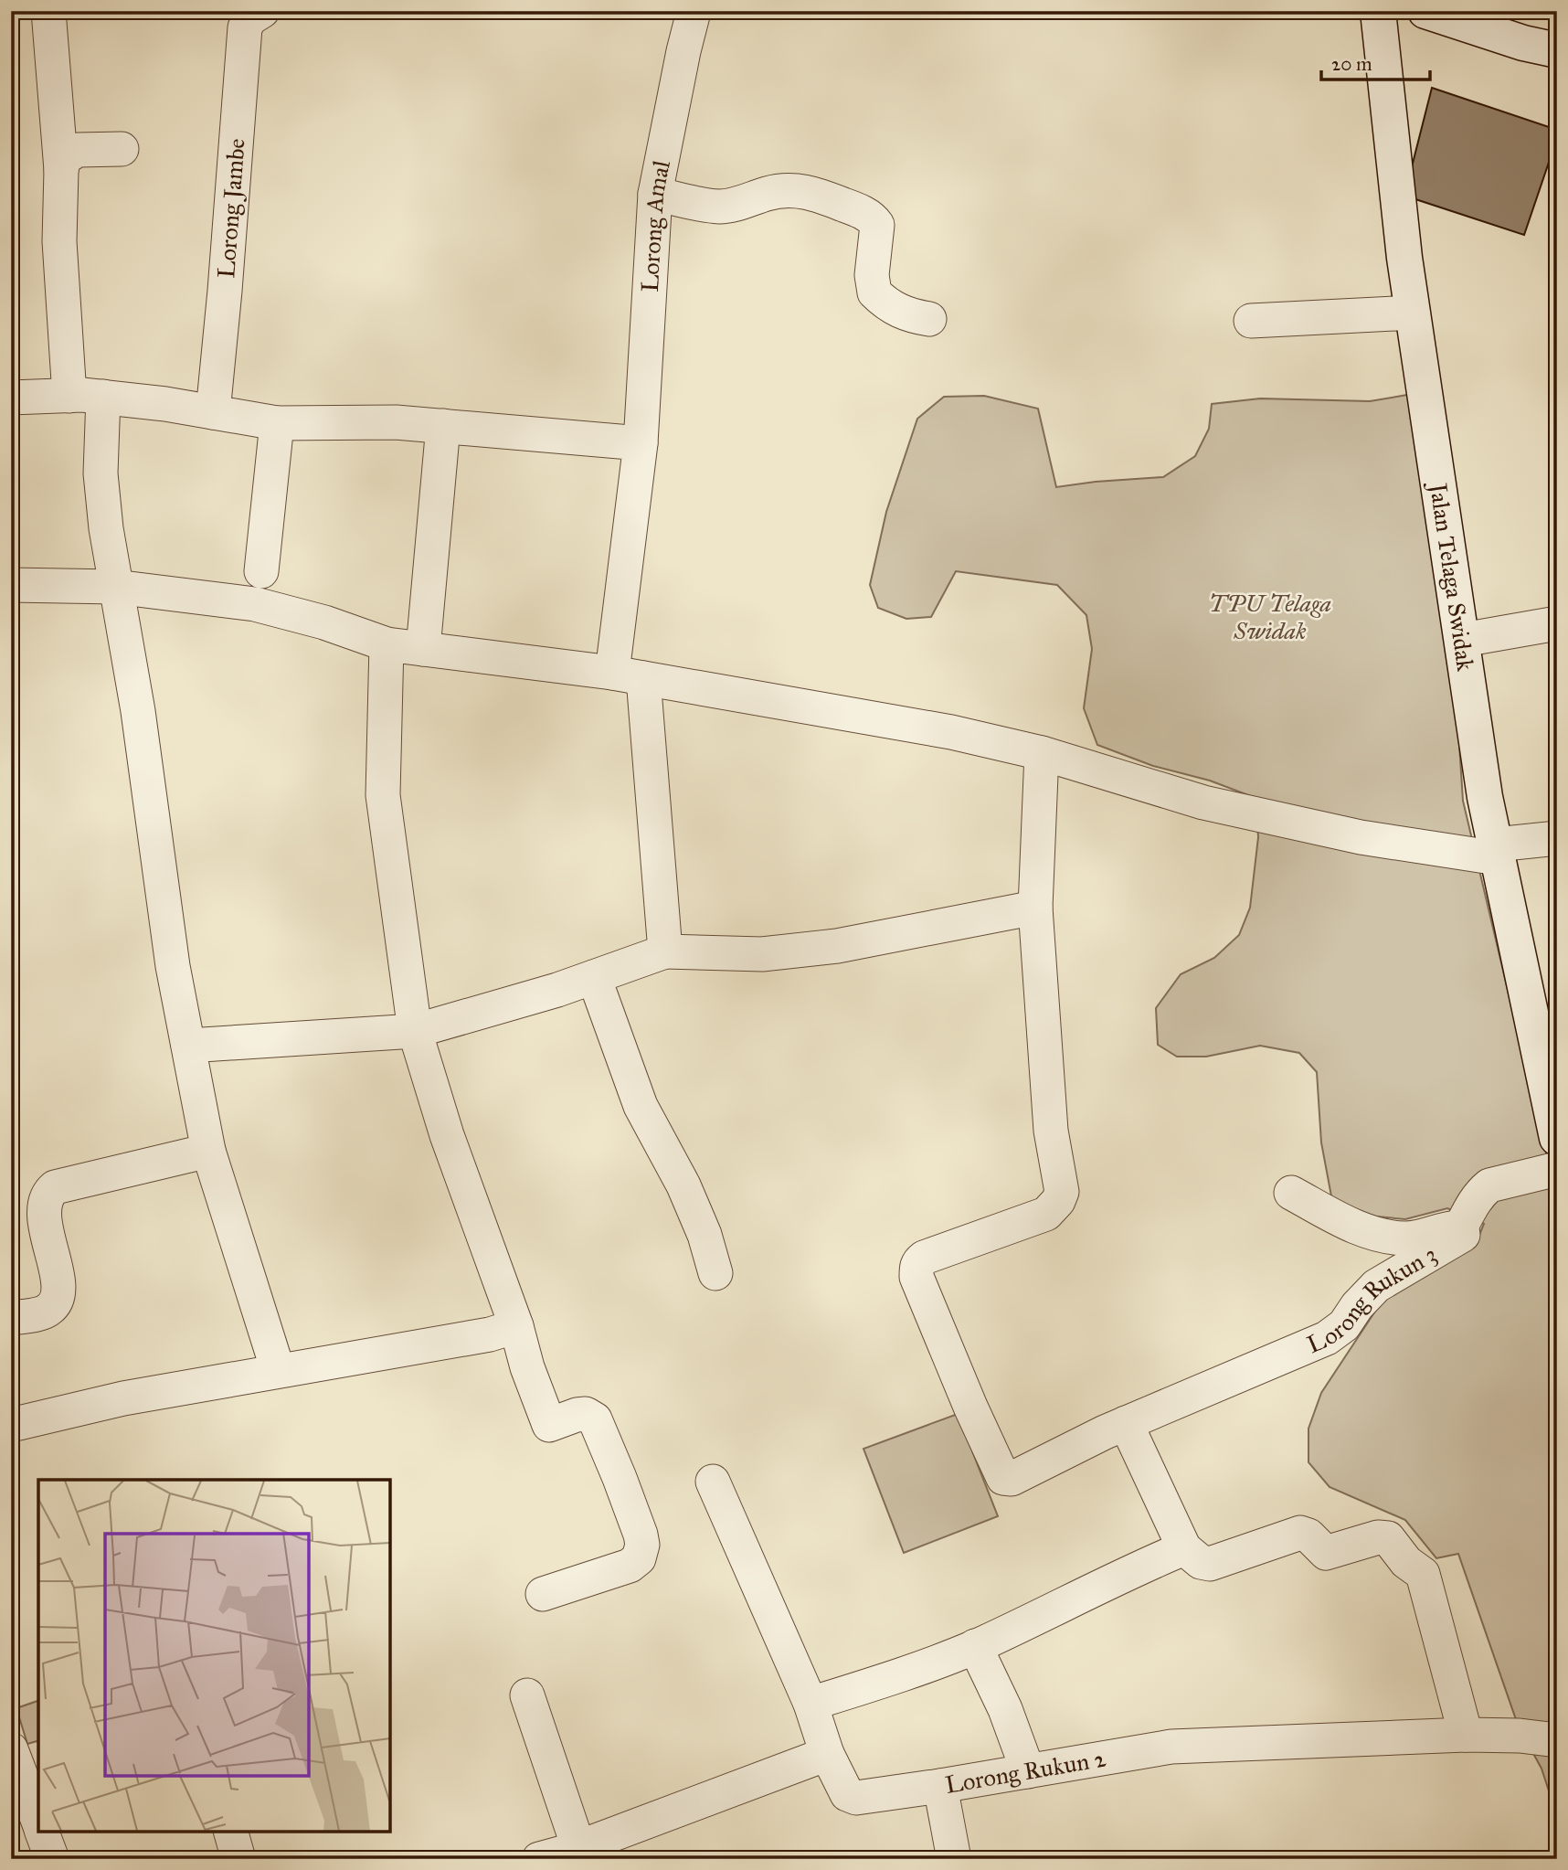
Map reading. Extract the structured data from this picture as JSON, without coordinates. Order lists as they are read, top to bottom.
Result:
{
  "streets": {
    "street": [
      "Lorong Jambe",
      "Lorong Amal",
      "Jalan Telaga Swidak",
      "Lorong Rukun 3",
      "Lorong Rukun 2"
    ]
  },
  "parks": ["TPU Telaga Swidak"],
  "scale_bar": "20 m"
}
